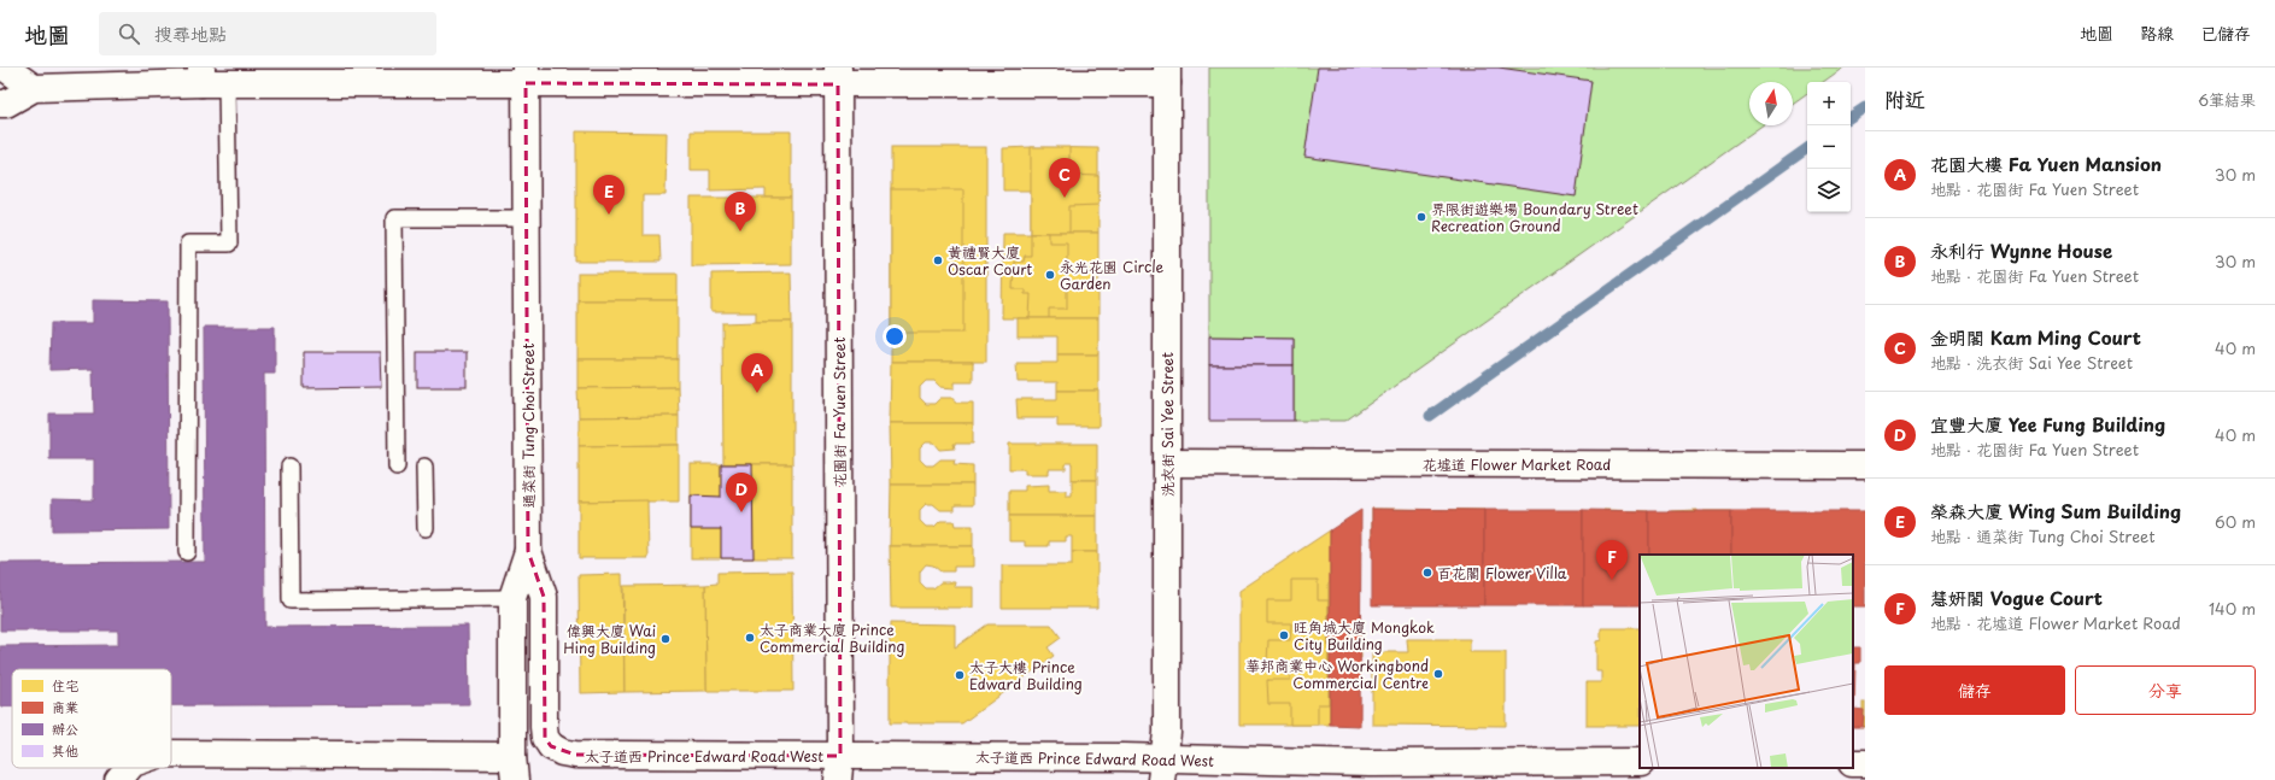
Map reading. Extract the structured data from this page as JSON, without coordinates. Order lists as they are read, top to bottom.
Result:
{
  "streets": {
    "street": [
      "花園街 Fa Yuen Street",
      "洗衣街 Sai Yee Street",
      "通菜街 Tung Choi Street",
      "花墟道 Flower Market Road",
      "太子道西 Prince Edward Road West"
    ]
  },
  "crossings": [
    ["花園街 Fa Yuen Street", "太子道西 Prince Edward Road West"],
    ["洗衣街 Sai Yee Street", "花墟道 Flower Market Road"],
    ["洗衣街 Sai Yee Street", "太子道西 Prince Edward Road West"],
    ["通菜街 Tung Choi Street", "太子道西 Prince Edward Road West"]
  ],
  "places": [
    "界限街遊樂場 Boundary Street Recreation Ground",
    "黃禮賢大廈 Oscar Court",
    "永光花園 Circle Garden",
    "百花閣 Flower Villa",
    "旺角城大廈 Mongkok City Building",
    "太子商業大廈 Prince Commercial Building",
    "偉興大廈 Wai Hing Building",
    "華邦商業中心 Workingbond Commercial Centre",
    "太子大樓 Prince Edward Building"
  ],
  "legend": [
    "住宅",
    "商業",
    "辦公",
    "其他"
  ],
  "north": "top",
  "page": {
    "header": "地圖",
    "search": "搜尋地點",
    "nav": ["地圖", "路線", "已儲存"],
    "heading": ["附近", "6筆結果"],
    "map_buttons": ["+", "−"],
    "list": [
      {
        "mark": "A",
        "name": "花園大樓 Fa Yuen Mansion",
        "note": "地點 · 花園街 Fa Yuen Street",
        "value": "30 m"
      },
      {
        "mark": "B",
        "name": "永利行 Wynne House",
        "note": "地點 · 花園街 Fa Yuen Street",
        "value": "30 m"
      },
      {
        "mark": "C",
        "name": "金明閣 Kam Ming Court",
        "note": "地點 · 洗衣街 Sai Yee Street",
        "value": "40 m"
      },
      {
        "mark": "D",
        "name": "宜豐大廈 Yee Fung Building",
        "note": "地點 · 花園街 Fa Yuen Street",
        "value": "40 m"
      },
      {
        "mark": "E",
        "name": "榮森大廈 Wing Sum Building",
        "note": "地點 · 通菜街 Tung Choi Street",
        "value": "60 m"
      },
      {
        "mark": "F",
        "name": "慧妍閣 Vogue Court",
        "note": "地點 · 花墟道 Flower Market Road",
        "value": "140 m"
      }
    ],
    "pins": [
      "C",
      "E",
      "B",
      "A",
      "D",
      "F"
    ],
    "buttons": ["儲存", "分享"]
  }
}
